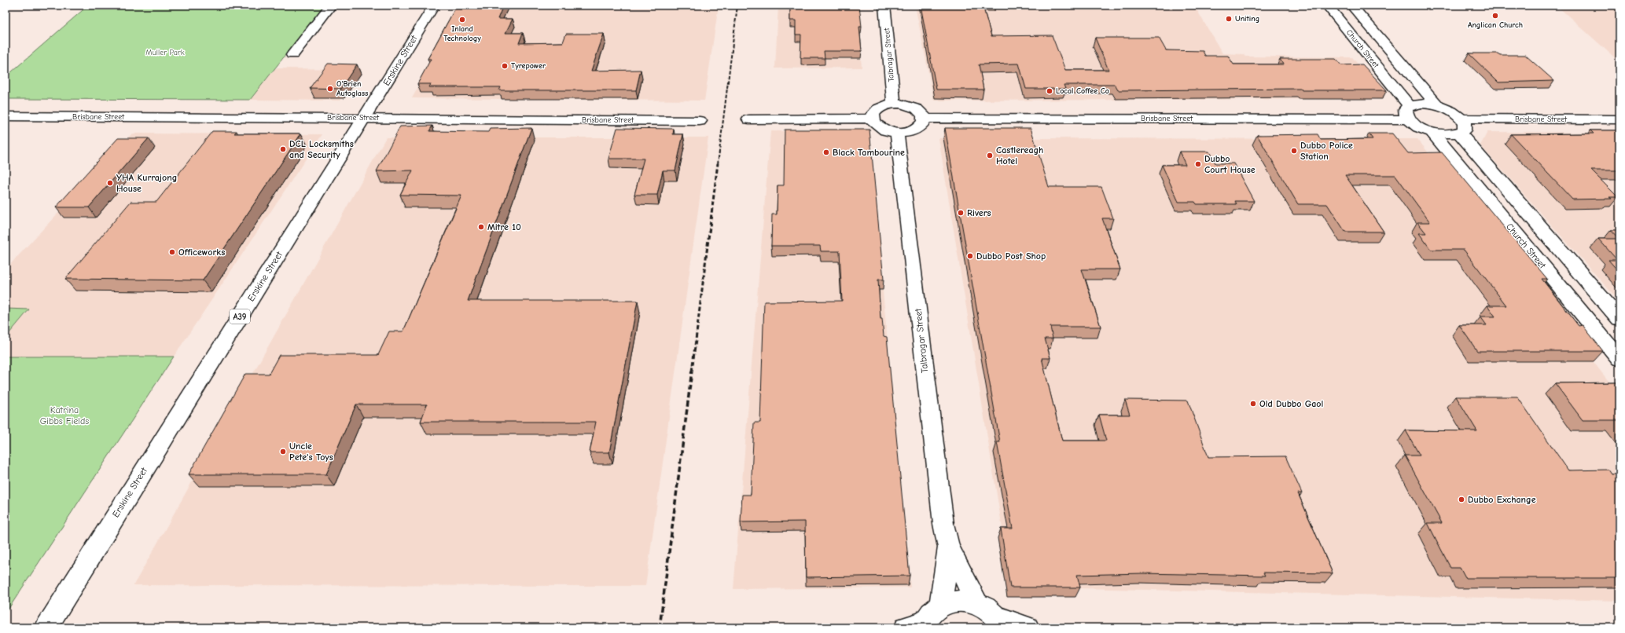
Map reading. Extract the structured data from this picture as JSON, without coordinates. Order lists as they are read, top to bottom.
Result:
{
  "streets": {
    "main road": [
      "Church Street",
      "Talbragar Street",
      "Erskine Street",
      "Brisbane Street",
      "A39"
    ]
  },
  "crossings": [
    ["Church Street", "Brisbane Street"],
    ["Talbragar Street", "Brisbane Street"],
    ["Erskine Street", "Brisbane Street"]
  ],
  "parks": ["Muller Park", "Katrina Gibbs Fields"],
  "places": [
    "Anglican Church",
    "Uniting",
    "Inland Technology",
    "Tyrepower",
    "O'Brien Autoglass",
    "Local Coffee Co",
    "DCL Locksmiths and Security",
    "Dubbo Police Station",
    "Black Tambourine",
    "Castlereagh Hotel",
    "Dubbo Court House",
    "YHA Kurrajong House",
    "Rivers",
    "Mitre 10",
    "Officeworks",
    "Dubbo Post Shop",
    "Old Dubbo Gaol",
    "Uncle Pete's Toys",
    "Dubbo Exchange"
  ]
}
